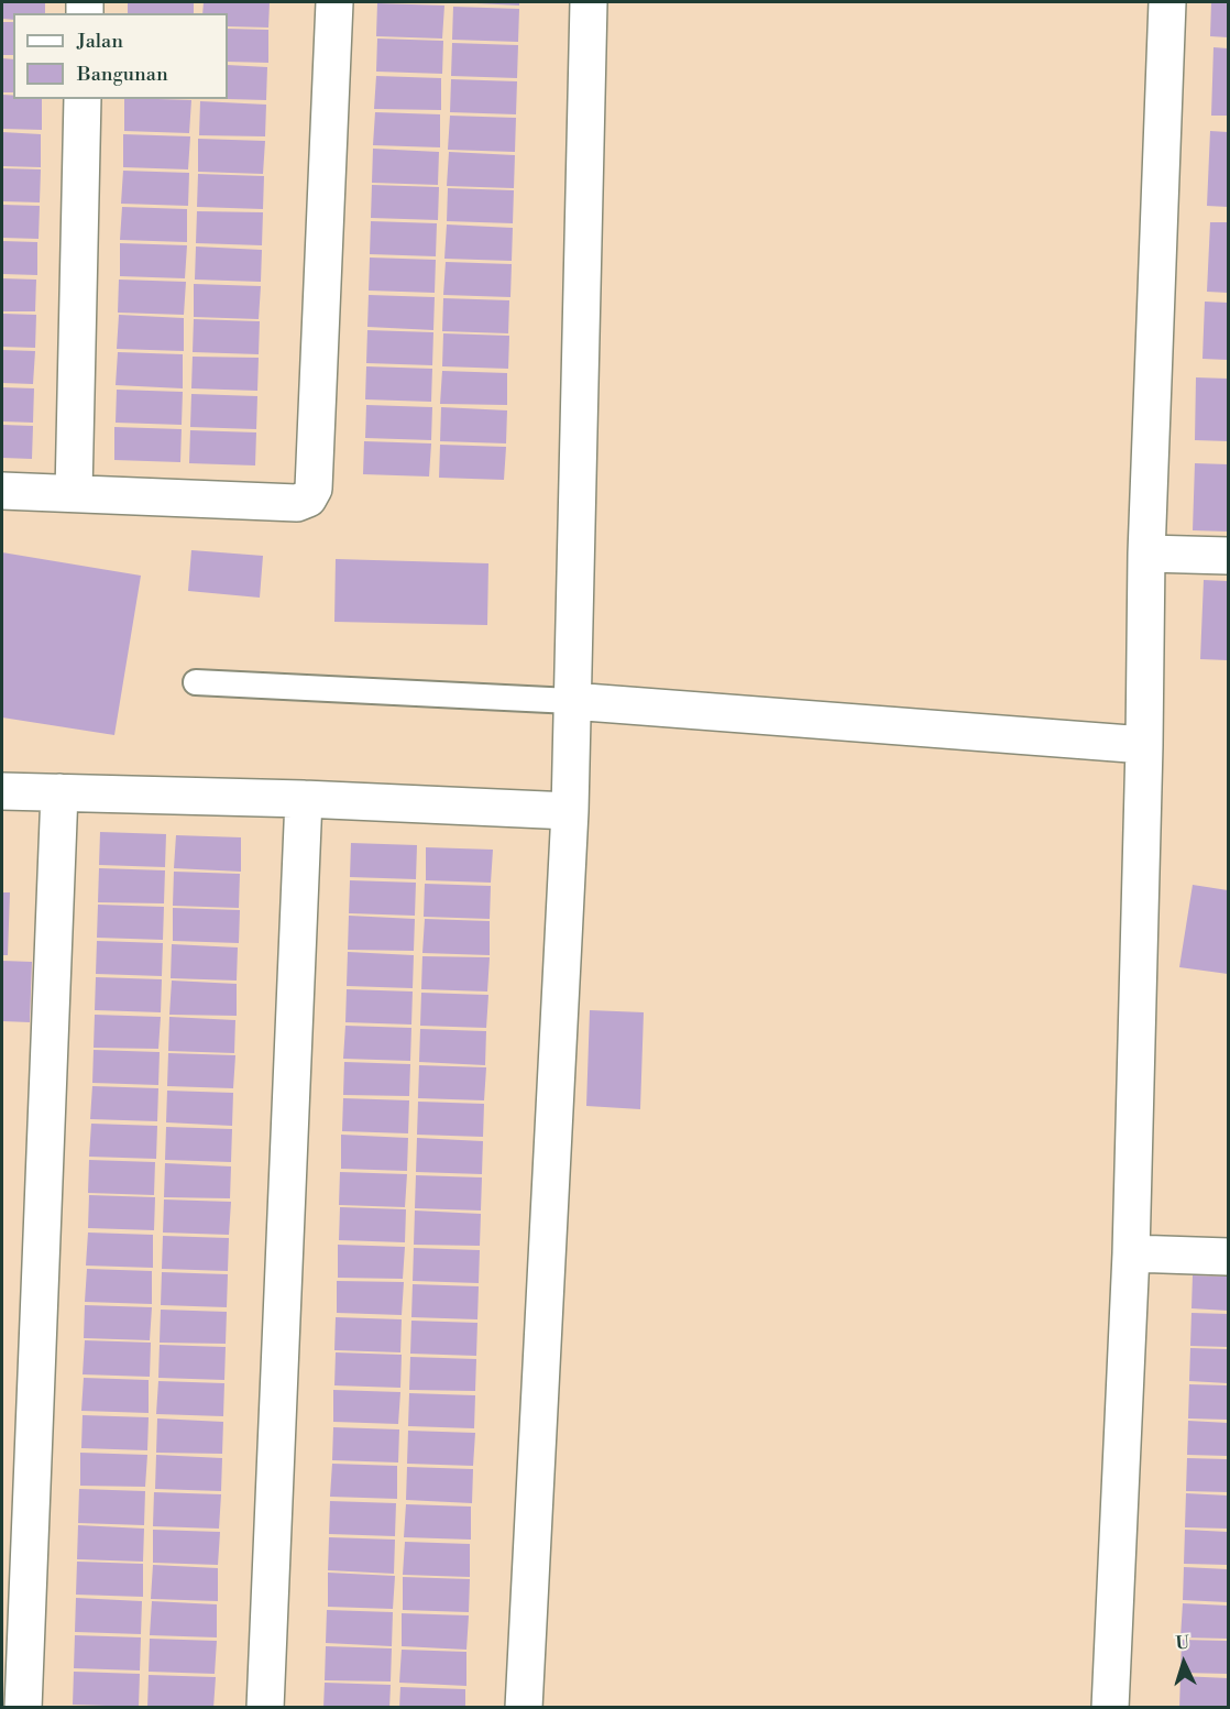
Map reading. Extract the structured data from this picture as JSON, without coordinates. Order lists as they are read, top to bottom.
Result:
{
  "legend": ["Jalan", "Bangunan"],
  "north": "top"
}
